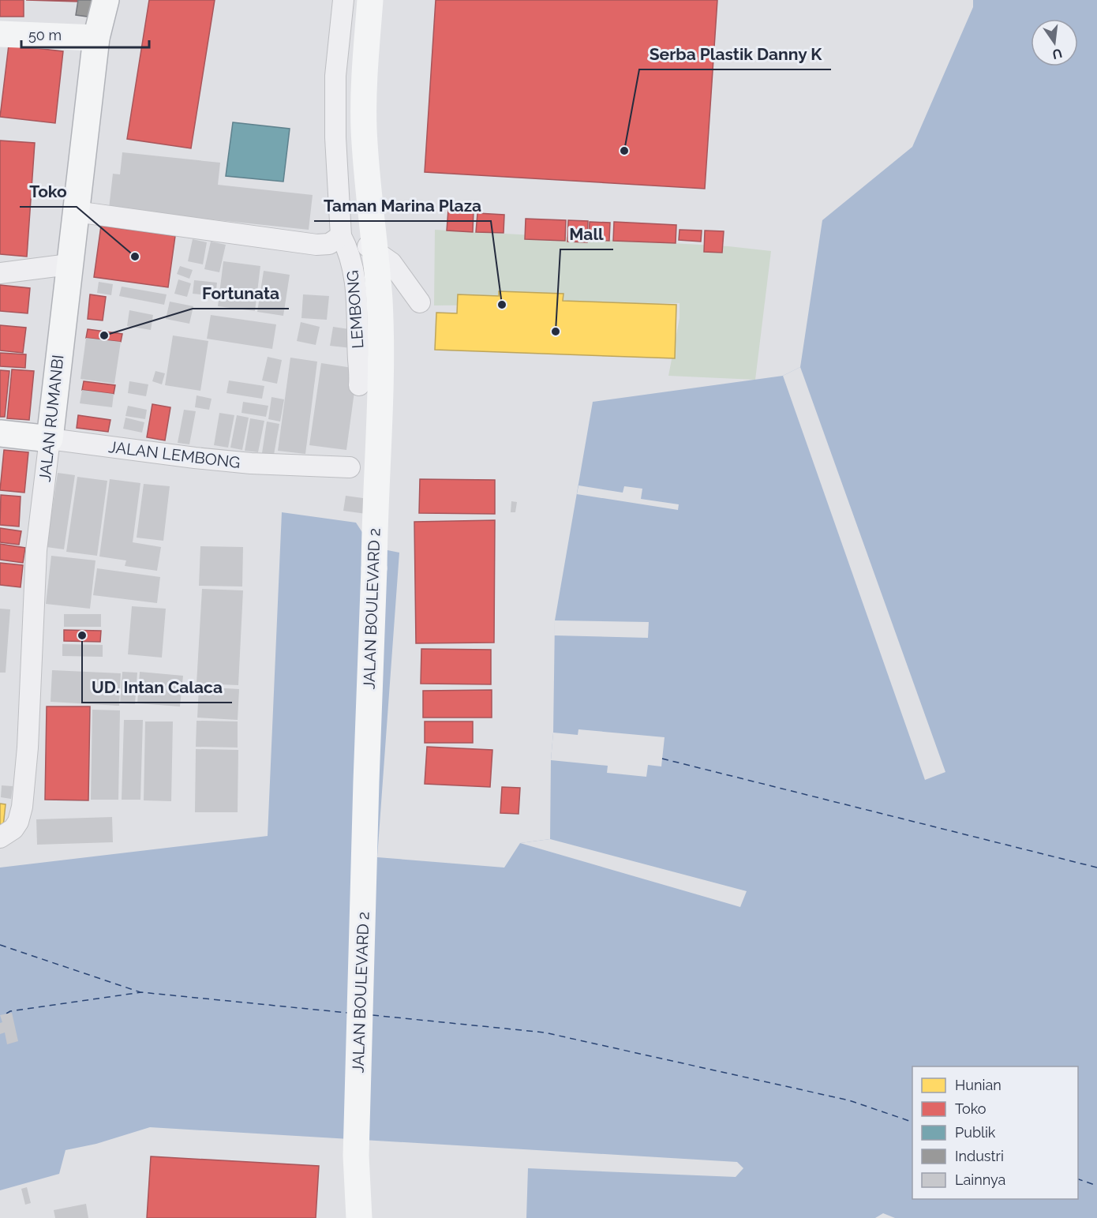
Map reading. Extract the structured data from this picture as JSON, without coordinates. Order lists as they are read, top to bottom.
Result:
{
  "streets": {
    "main road": ["JALAN RUMANBI", "JALAN LEMBONG", "JALAN BOULEVARD 2"],
    "street": ["LEMBONG"]
  },
  "crossings": [
    ["JALAN RUMANBI", "JALAN LEMBONG"]
  ],
  "places": [
    "Serba Plastik Danny K",
    "Toko",
    "Taman Marina Plaza",
    "Mall",
    "Fortunata",
    "UD. Intan Calaca"
  ],
  "legend": [
    "Hunian",
    "Toko",
    "Publik",
    "Industri",
    "Lainnya"
  ],
  "scale_bar": "50 m",
  "north": "bottom"
}
